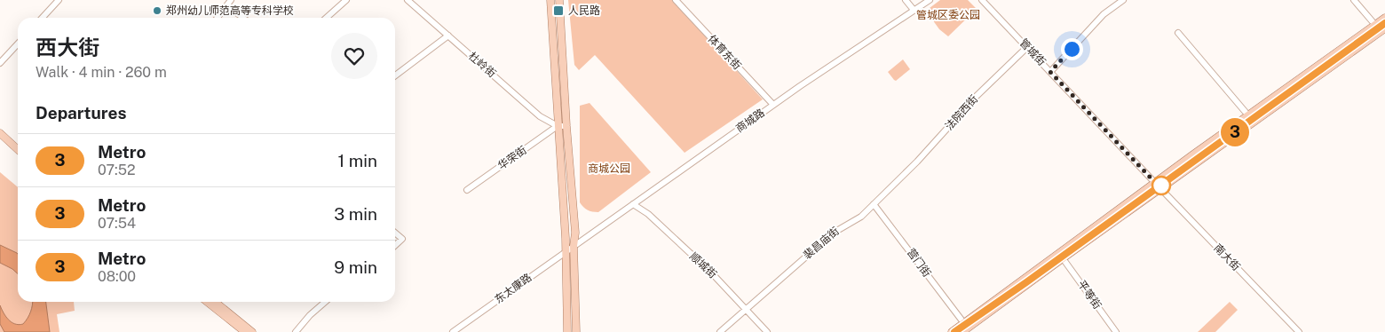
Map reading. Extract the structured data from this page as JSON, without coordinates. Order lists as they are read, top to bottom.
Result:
{
  "streets": {
    "street": [
      "体育东街",
      "管城街",
      "杜岭街",
      "法院西街",
      "商城路",
      "华荣街",
      "裴昌庙街",
      "南大街",
      "营门街",
      "顺城街",
      "东太康路",
      "平等街"
    ]
  },
  "crossings": [
    ["体育东街", "商城路"],
    ["管城街", "法院西街"],
    ["管城街", "南大街"],
    ["杜岭街", "华荣街"],
    ["法院西街", "裴昌庙街"],
    ["商城路", "顺城街"],
    ["商城路", "东太康路"],
    ["裴昌庙街", "营门街"],
    ["裴昌庙街", "顺城街"]
  ],
  "parks": ["管城区委公园", "商城公园"],
  "places": {
    "other": ["郑州幼儿师范高等专科学校"],
    "transit": ["人民路"]
  },
  "lines": ["metro line 3"],
  "page": {
    "on_map": "3",
    "heading": [
      ["西大街", "Walk · 4 min · 260 m"],
      "Departures"
    ],
    "list": [
      {
        "mark": "3",
        "name": "Metro",
        "note": "07:52",
        "value": "1 min"
      },
      {
        "mark": "3",
        "name": "Metro",
        "note": "07:54",
        "value": "3 min"
      },
      {
        "mark": "3",
        "name": "Metro",
        "note": "08:00",
        "value": "9 min"
      }
    ]
  }
}
